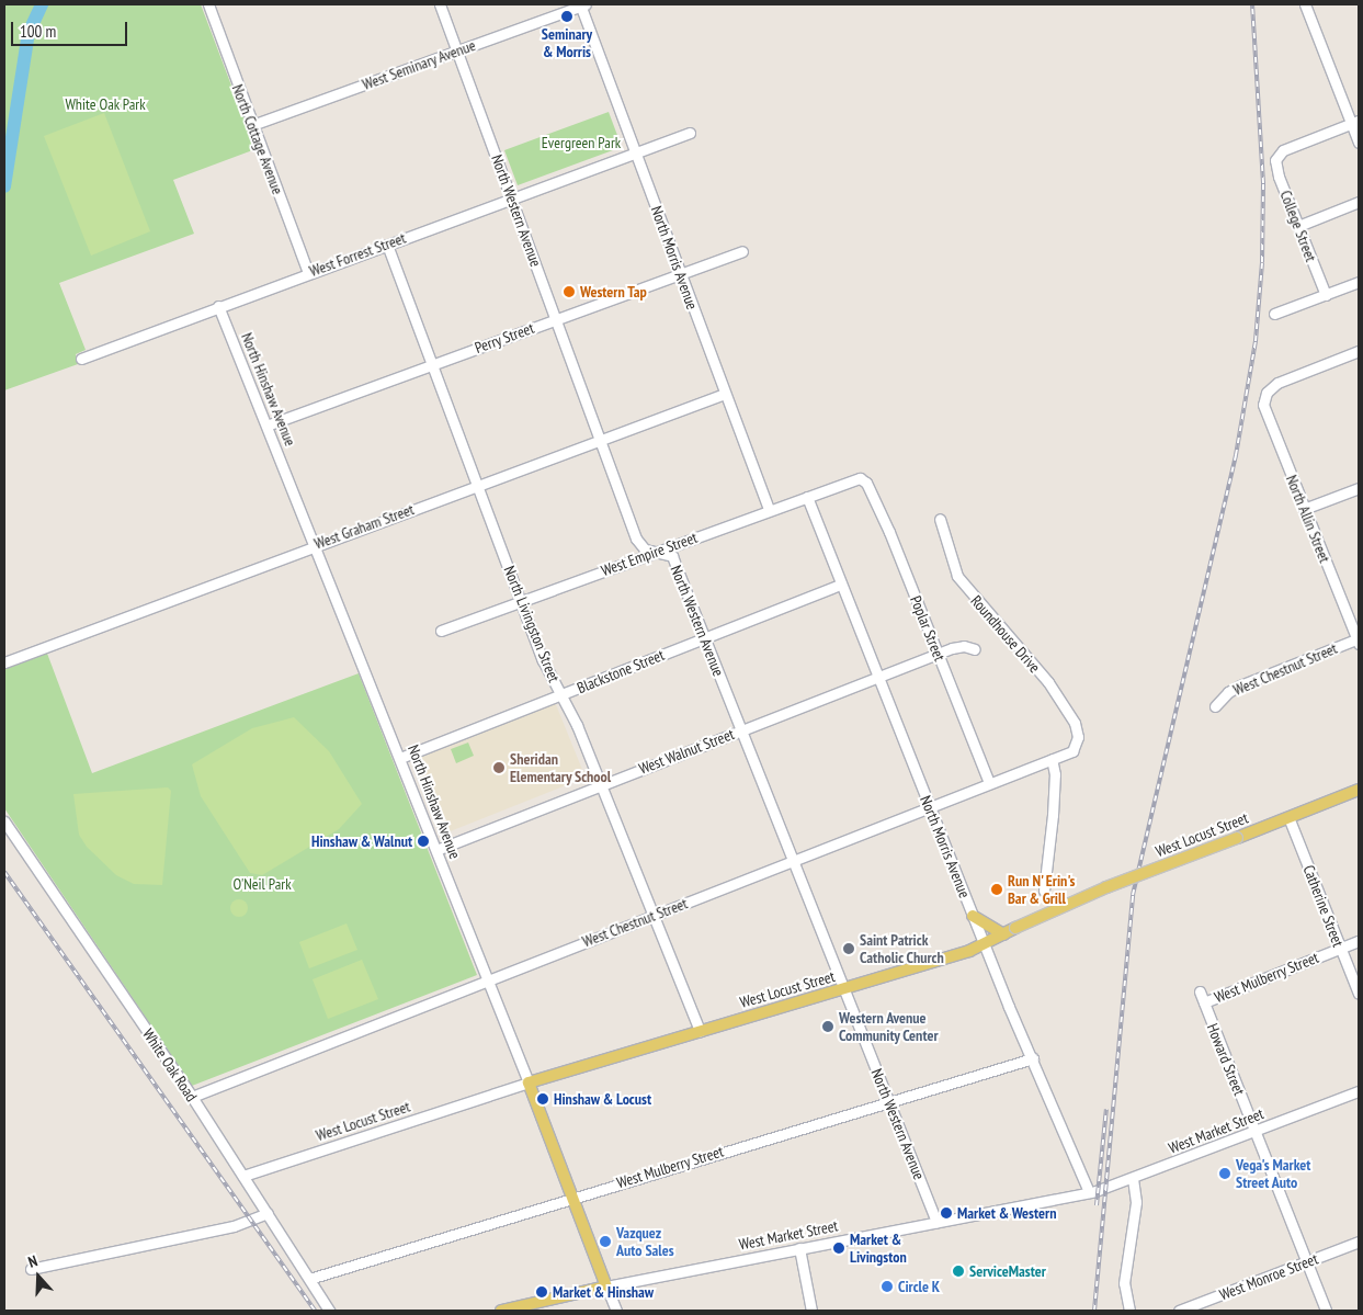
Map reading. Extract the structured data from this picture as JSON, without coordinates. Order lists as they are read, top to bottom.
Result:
{
  "streets": {
    "main road": ["North Hinshaw Avenue", "West Locust Street", "West Market Street"],
    "street": [
      "West Seminary Avenue",
      "North Cottage Avenue",
      "North Western Avenue",
      "College Street",
      "West Forrest Street",
      "North Morris Avenue",
      "Perry Street",
      "North Allin Street",
      "West Graham Street",
      "West Empire Street",
      "North Livingston Street",
      "Poplar Street",
      "Roundhouse Drive",
      "West Chestnut Street",
      "Blackstone Street",
      "West Walnut Street",
      "Catherine Street",
      "West Mulberry Street",
      "Howard Street",
      "White Oak Road",
      "West Monroe Street"
    ]
  },
  "crossings": [
    ["West Seminary Avenue", "North Cottage Avenue"],
    ["West Seminary Avenue", "North Western Avenue"],
    ["West Seminary Avenue", "North Morris Avenue"],
    ["North Cottage Avenue", "West Forrest Street"],
    ["North Western Avenue", "West Forrest Street"],
    ["North Western Avenue", "Perry Street"],
    ["North Western Avenue", "West Graham Street"],
    ["North Western Avenue", "West Empire Street"],
    ["North Western Avenue", "West Chestnut Street"],
    ["North Western Avenue", "Blackstone Street"],
    ["North Western Avenue", "West Walnut Street"],
    ["North Western Avenue", "West Locust Street"],
    ["North Western Avenue", "West Mulberry Street"],
    ["North Western Avenue", "West Market Street"],
    ["West Forrest Street", "North Morris Avenue"],
    ["West Forrest Street", "North Hinshaw Avenue"],
    ["West Forrest Street", "North Livingston Street"],
    ["North Morris Avenue", "Perry Street"],
    ["North Morris Avenue", "West Graham Street"],
    ["North Morris Avenue", "West Empire Street"],
    ["North Morris Avenue", "West Chestnut Street"],
    ["North Morris Avenue", "Blackstone Street"],
    ["North Morris Avenue", "West Walnut Street"],
    ["North Morris Avenue", "West Locust Street"],
    ["North Morris Avenue", "West Mulberry Street"],
    ["North Morris Avenue", "West Market Street"],
    ["Perry Street", "North Hinshaw Avenue"],
    ["Perry Street", "North Livingston Street"],
    ["North Hinshaw Avenue", "West Graham Street"],
    ["North Hinshaw Avenue", "West Chestnut Street"],
    ["North Hinshaw Avenue", "Blackstone Street"],
    ["North Hinshaw Avenue", "West Walnut Street"],
    ["North Hinshaw Avenue", "West Locust Street"],
    ["North Hinshaw Avenue", "West Mulberry Street"],
    ["North Hinshaw Avenue", "West Market Street"],
    ["North Allin Street", "West Chestnut Street"],
    ["West Graham Street", "North Livingston Street"],
    ["West Empire Street", "North Livingston Street"],
    ["West Empire Street", "Poplar Street"],
    ["North Livingston Street", "West Chestnut Street"],
    ["North Livingston Street", "Blackstone Street"],
    ["North Livingston Street", "West Walnut Street"],
    ["North Livingston Street", "West Locust Street"],
    ["Poplar Street", "West Chestnut Street"],
    ["Poplar Street", "West Walnut Street"],
    ["Roundhouse Drive", "West Chestnut Street"],
    ["West Chestnut Street", "White Oak Road"],
    ["West Locust Street", "Catherine Street"],
    ["West Locust Street", "White Oak Road"],
    ["Catherine Street", "West Mulberry Street"],
    ["West Mulberry Street", "Howard Street"],
    ["West Mulberry Street", "White Oak Road"],
    ["Howard Street", "West Market Street"],
    ["Howard Street", "West Monroe Street"]
  ],
  "parks": ["White Oak Park", "Evergreen Park", "O'Neil Park"],
  "places": [
    "Seminary & Morris",
    "Western Tap",
    "Sheridan Elementary School",
    "Hinshaw & Walnut",
    "Run N' Erin's Bar & Grill",
    "Saint Patrick Catholic Church",
    "Western Avenue Community Center",
    "Hinshaw & Locust",
    "Vega's Market Street Auto",
    "Market & Western",
    "Vazquez Auto Sales",
    "Market & Livingston",
    "ServiceMaster",
    "Circle K",
    "Market & Hinshaw"
  ],
  "scale_bar": "100 m",
  "north": "top"
}
